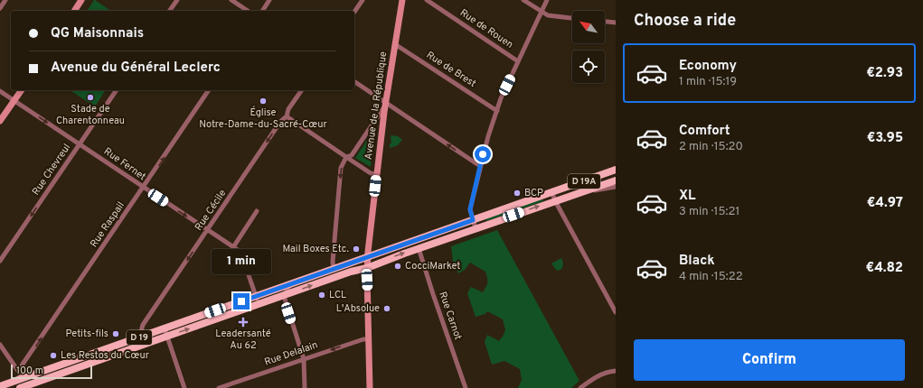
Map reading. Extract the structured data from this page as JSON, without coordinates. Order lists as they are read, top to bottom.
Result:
{
  "streets": {
    "main road": ["Avenue de la République", "D 19A", "D 19"],
    "street": [
      "Rue de Rouen",
      "Rue de Brest",
      "Rue Fernet",
      "Rue Chevreul",
      "Rue Cécile",
      "Rue Raspail",
      "Rue Carnot",
      "Rue Delalain"
    ]
  },
  "crossings": [
    ["Rue de Brest", "Avenue de la République"],
    ["Avenue de la République", "D 19"],
    ["Avenue de la République", "Rue Delalain"],
    ["Rue Fernet", "Rue Chevreul"],
    ["Rue Fernet", "Rue Cécile"],
    ["Rue Fernet", "Rue Raspail"],
    ["Rue Fernet", "D 19"],
    ["D 19A", "D 19"],
    ["Rue Cécile", "D 19"],
    ["Rue Carnot", "D 19"]
  ],
  "one_way": [
    "Rue Fernet",
    "Rue Chevreul",
    "Rue Cécile",
    "Rue Raspail",
    "Rue Delalain"
  ],
  "places": {
    "other": [
      "Stade de Charentonneau",
      "Église Notre-Dame-du-Sacré-Cœur",
      "BCP",
      "Mail Boxes Etc.",
      "CocciMarket",
      "LCL",
      "L'Absolue",
      "Petits-fils",
      "Les Restos du Cœur"
    ],
    "health": ["Leadersanté Au 62"]
  },
  "scale_bar": "100 m",
  "north": "top left",
  "page": {
    "heading": "Choose a ride",
    "banner": ["QG Maisonnais", "Avenue du Général Leclerc"],
    "list": [
      {
        "name": "Economy",
        "note": "1 min · 15:19",
        "value": "€2.93"
      },
      {
        "name": "Comfort",
        "note": "2 min · 15:20",
        "value": "€3.95"
      },
      {
        "name": "XL",
        "note": "3 min · 15:21",
        "value": "€4.97"
      },
      {
        "name": "Black",
        "note": "4 min · 15:22",
        "value": "€4.82"
      }
    ],
    "bubble": "1 min",
    "buttons": "Confirm",
    "scale": "100 m"
  }
}
